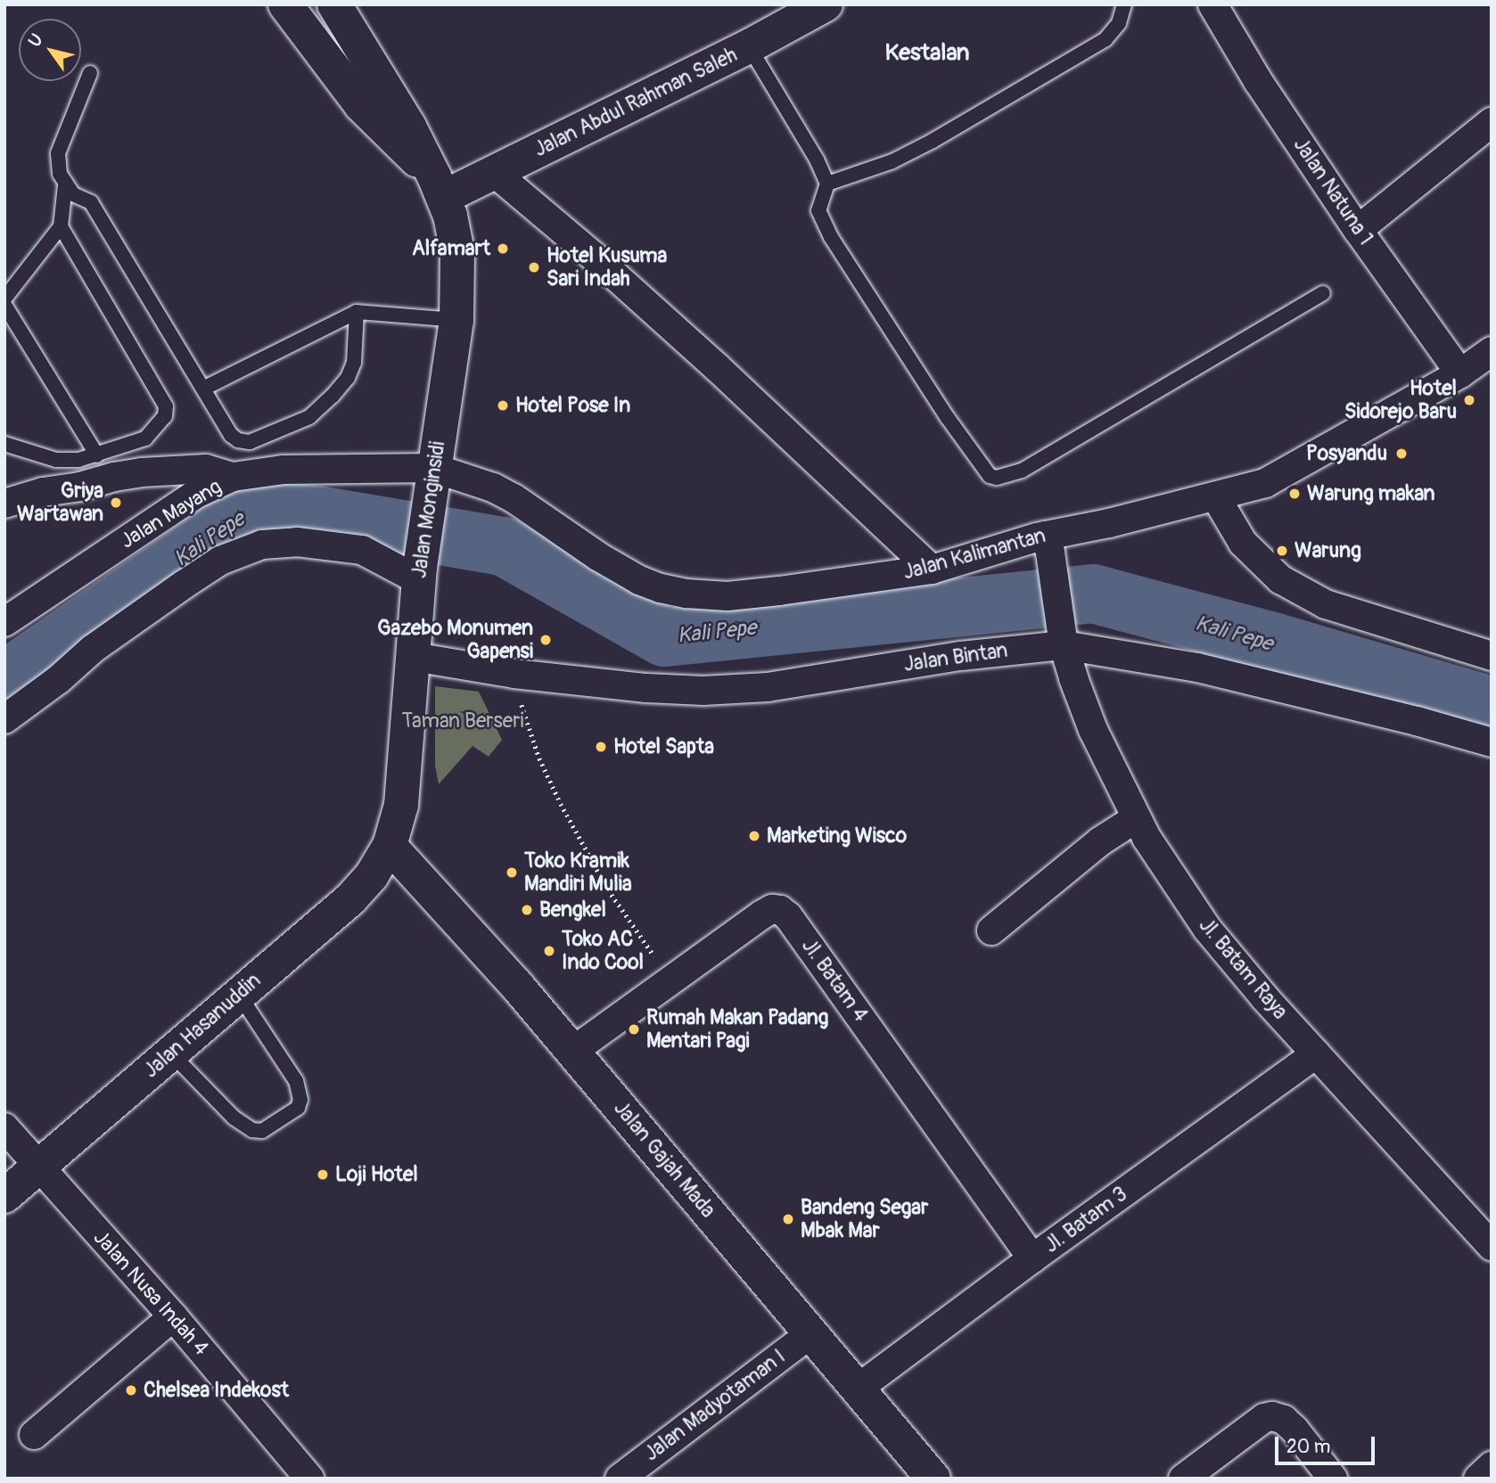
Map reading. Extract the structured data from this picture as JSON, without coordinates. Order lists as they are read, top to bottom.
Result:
{
  "streets": {
    "main road": [
      "Jalan Abdul Rahman Saleh",
      "Jalan Monginsidi",
      "Jalan Hasanuddin",
      "Jalan Gajah Mada"
    ],
    "street": [
      "Jalan Natuna 1",
      "Jalan Mayang",
      "Jalan Kalimantan",
      "Jalan Bintan",
      "Jl. Batam Raya",
      "Jl. Batam 4",
      "Jl. Batam 3",
      "Jalan Nusa Indah 4",
      "Jalan Madyotaman I"
    ]
  },
  "crossings": [
    ["Jalan Abdul Rahman Saleh", "Jalan Monginsidi"],
    ["Jalan Natuna 1", "Jalan Kalimantan"],
    ["Jalan Monginsidi", "Jalan Mayang"],
    ["Jalan Monginsidi", "Jalan Kalimantan"],
    ["Jalan Monginsidi", "Jalan Bintan"],
    ["Jalan Monginsidi", "Jalan Hasanuddin"],
    ["Jalan Monginsidi", "Jalan Gajah Mada"],
    ["Jalan Mayang", "Jalan Kalimantan"],
    ["Jalan Kalimantan", "Jl. Batam Raya"],
    ["Jalan Bintan", "Jl. Batam Raya"],
    ["Jl. Batam Raya", "Jl. Batam 3"],
    ["Jl. Batam 4", "Jalan Gajah Mada"],
    ["Jl. Batam 4", "Jl. Batam 3"],
    ["Jalan Hasanuddin", "Jalan Gajah Mada"],
    ["Jalan Hasanuddin", "Jalan Nusa Indah 4"],
    ["Jalan Gajah Mada", "Jl. Batam 3"],
    ["Jalan Gajah Mada", "Jalan Madyotaman I"]
  ],
  "districts": ["Kestalan"],
  "water": ["Kali Pepe"],
  "parks": ["Taman Berseri"],
  "places": [
    "Alfamart",
    "Hotel Kusuma Sari Indah",
    "Hotel Sidorejo Baru",
    "Hotel Pose In",
    "Posyandu",
    "Warung makan",
    "Griya Wartawan",
    "Warung",
    "Gazebo Monumen Gapensi",
    "Hotel Sapta",
    "Marketing Wisco",
    "Toko Kramik Mandiri Mulia",
    "Bengkel",
    "Toko AC Indo Cool",
    "Rumah Makan Padang Mentari Pagi",
    "Loji Hotel",
    "Bandeng Segar Mbak Mar",
    "Chelsea Indekost"
  ],
  "scale_bar": "20 m",
  "north": "top left"
}
